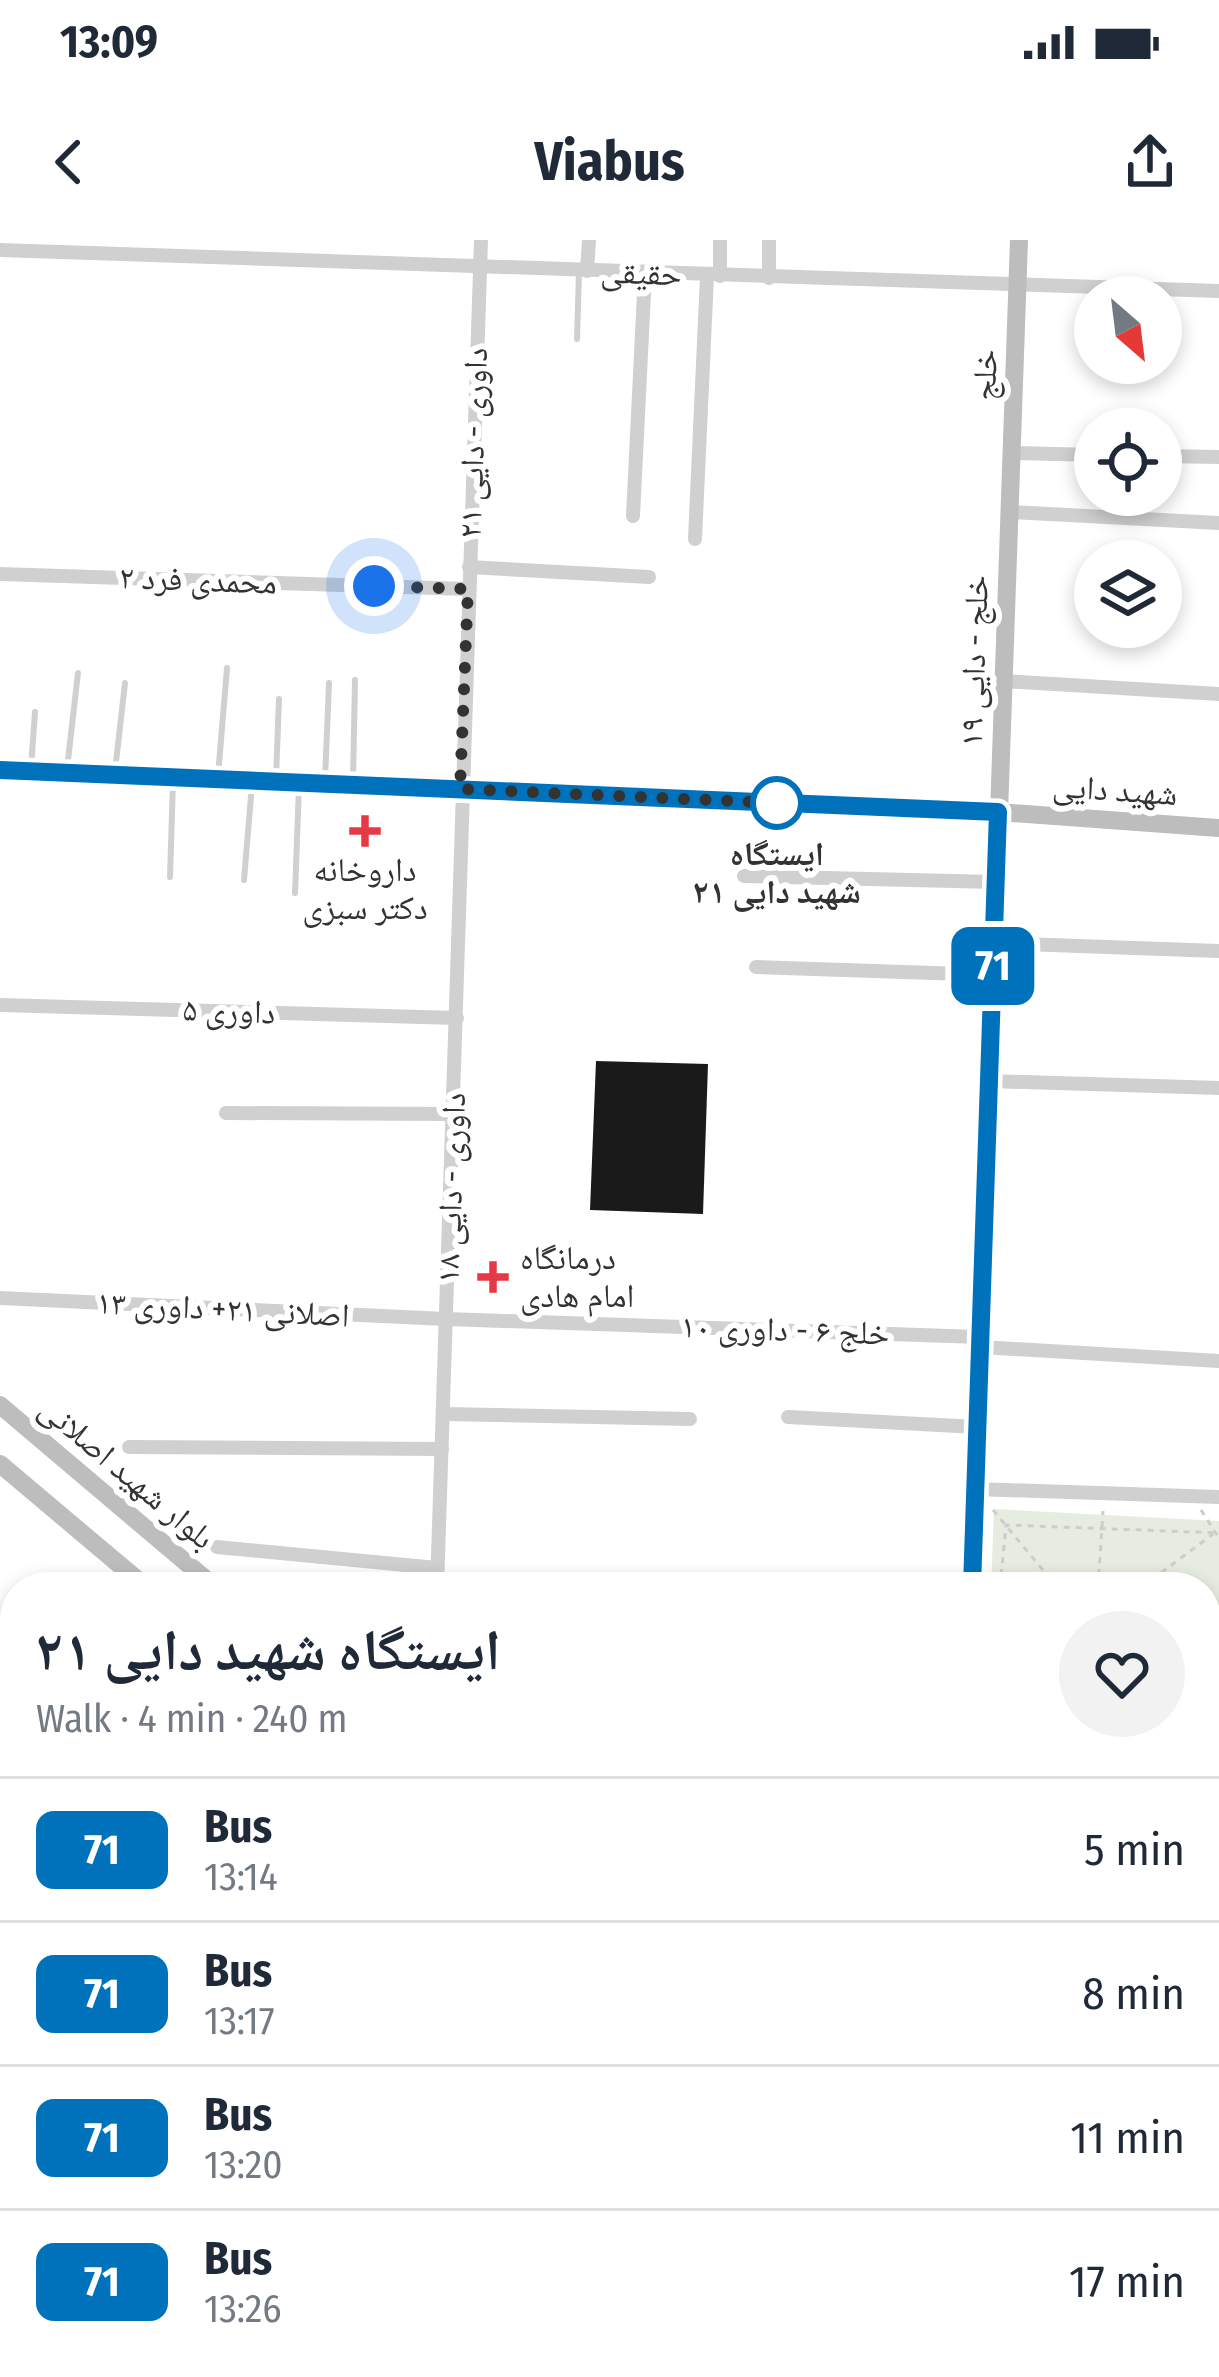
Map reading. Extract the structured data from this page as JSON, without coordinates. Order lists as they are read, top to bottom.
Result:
{
  "streets": {
    "street": [
      "حقیقی",
      "خلج",
      "داوری - دایی ۲۱",
      "محمدی فرد ۲",
      "خلج - دایی ۱۹",
      "شهید دایی",
      "داوری ۵",
      "داوری - دایی ۱۸",
      "اصلانی ۲۱+ داوری ۱۳",
      "خلج ۶ - داوری ۱۰",
      "بلوار شهید اصلانی"
    ]
  },
  "crossings": [
    ["حقیقی", "خلج"],
    ["حقیقی", "داوری - دایی ۲۱"],
    ["خلج", "خلج - دایی ۱۹"],
    ["داوری - دایی ۲۱", "محمدی فرد ۲"],
    ["داوری - دایی ۲۱", "شهید دایی"],
    ["داوری - دایی ۲۱", "داوری - دایی ۱۸"],
    ["خلج - دایی ۱۹", "شهید دایی"],
    ["شهید دایی", "داوری - دایی ۱۸"],
    ["داوری ۵", "داوری - دایی ۱۸"],
    ["داوری - دایی ۱۸", "اصلانی ۲۱+ داوری ۱۳"],
    ["داوری - دایی ۱۸", "خلج ۶ - داوری ۱۰"],
    ["اصلانی ۲۱+ داوری ۱۳", "خلج ۶ - داوری ۱۰"]
  ],
  "places": {
    "other": ["ایستگاه شهید دایی ۲۱"],
    "health": ["داروخانه دکتر سبزی", "درمانگاه امام هادی"]
  },
  "lines": ["bus line 71"],
  "north": "bottom right",
  "page": {
    "status": "13:09",
    "header": "Viabus",
    "on_map": "71",
    "heading": ["ایستگاه شهید دایی ۲۱", "Walk · 4 min · 240 m"],
    "list": [
      {
        "mark": "71",
        "name": "Bus",
        "note": "13:14",
        "value": "5 min"
      },
      {
        "mark": "71",
        "name": "Bus",
        "note": "13:17",
        "value": "8 min"
      },
      {
        "mark": "71",
        "name": "Bus",
        "note": "13:20",
        "value": "11 min"
      },
      {
        "mark": "71",
        "name": "Bus",
        "note": "13:26",
        "value": "17 min"
      }
    ]
  }
}
